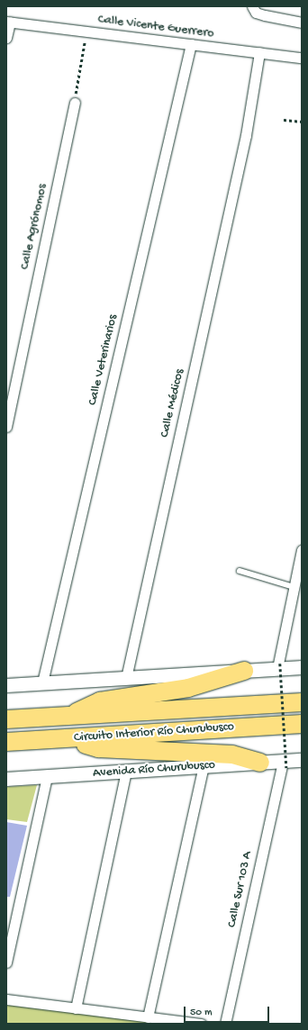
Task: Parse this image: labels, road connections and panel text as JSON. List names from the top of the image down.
{
  "streets": {
    "highway": ["Circuito Interior Río Churubusco"],
    "main road": ["Avenida Río Churubusco"],
    "street": [
      "Calle Vicente Guerrero",
      "Calle Agrónomos",
      "Calle Veterinarios",
      "Calle Médicos",
      "Calle Sur 103 A"
    ]
  },
  "crossings": [
    ["Calle Vicente Guerrero", "Calle Veterinarios"],
    ["Calle Vicente Guerrero", "Calle Médicos"],
    ["Avenida Río Churubusco", "Calle Sur 103 A"]
  ],
  "scale_bar": "50 m"
}
